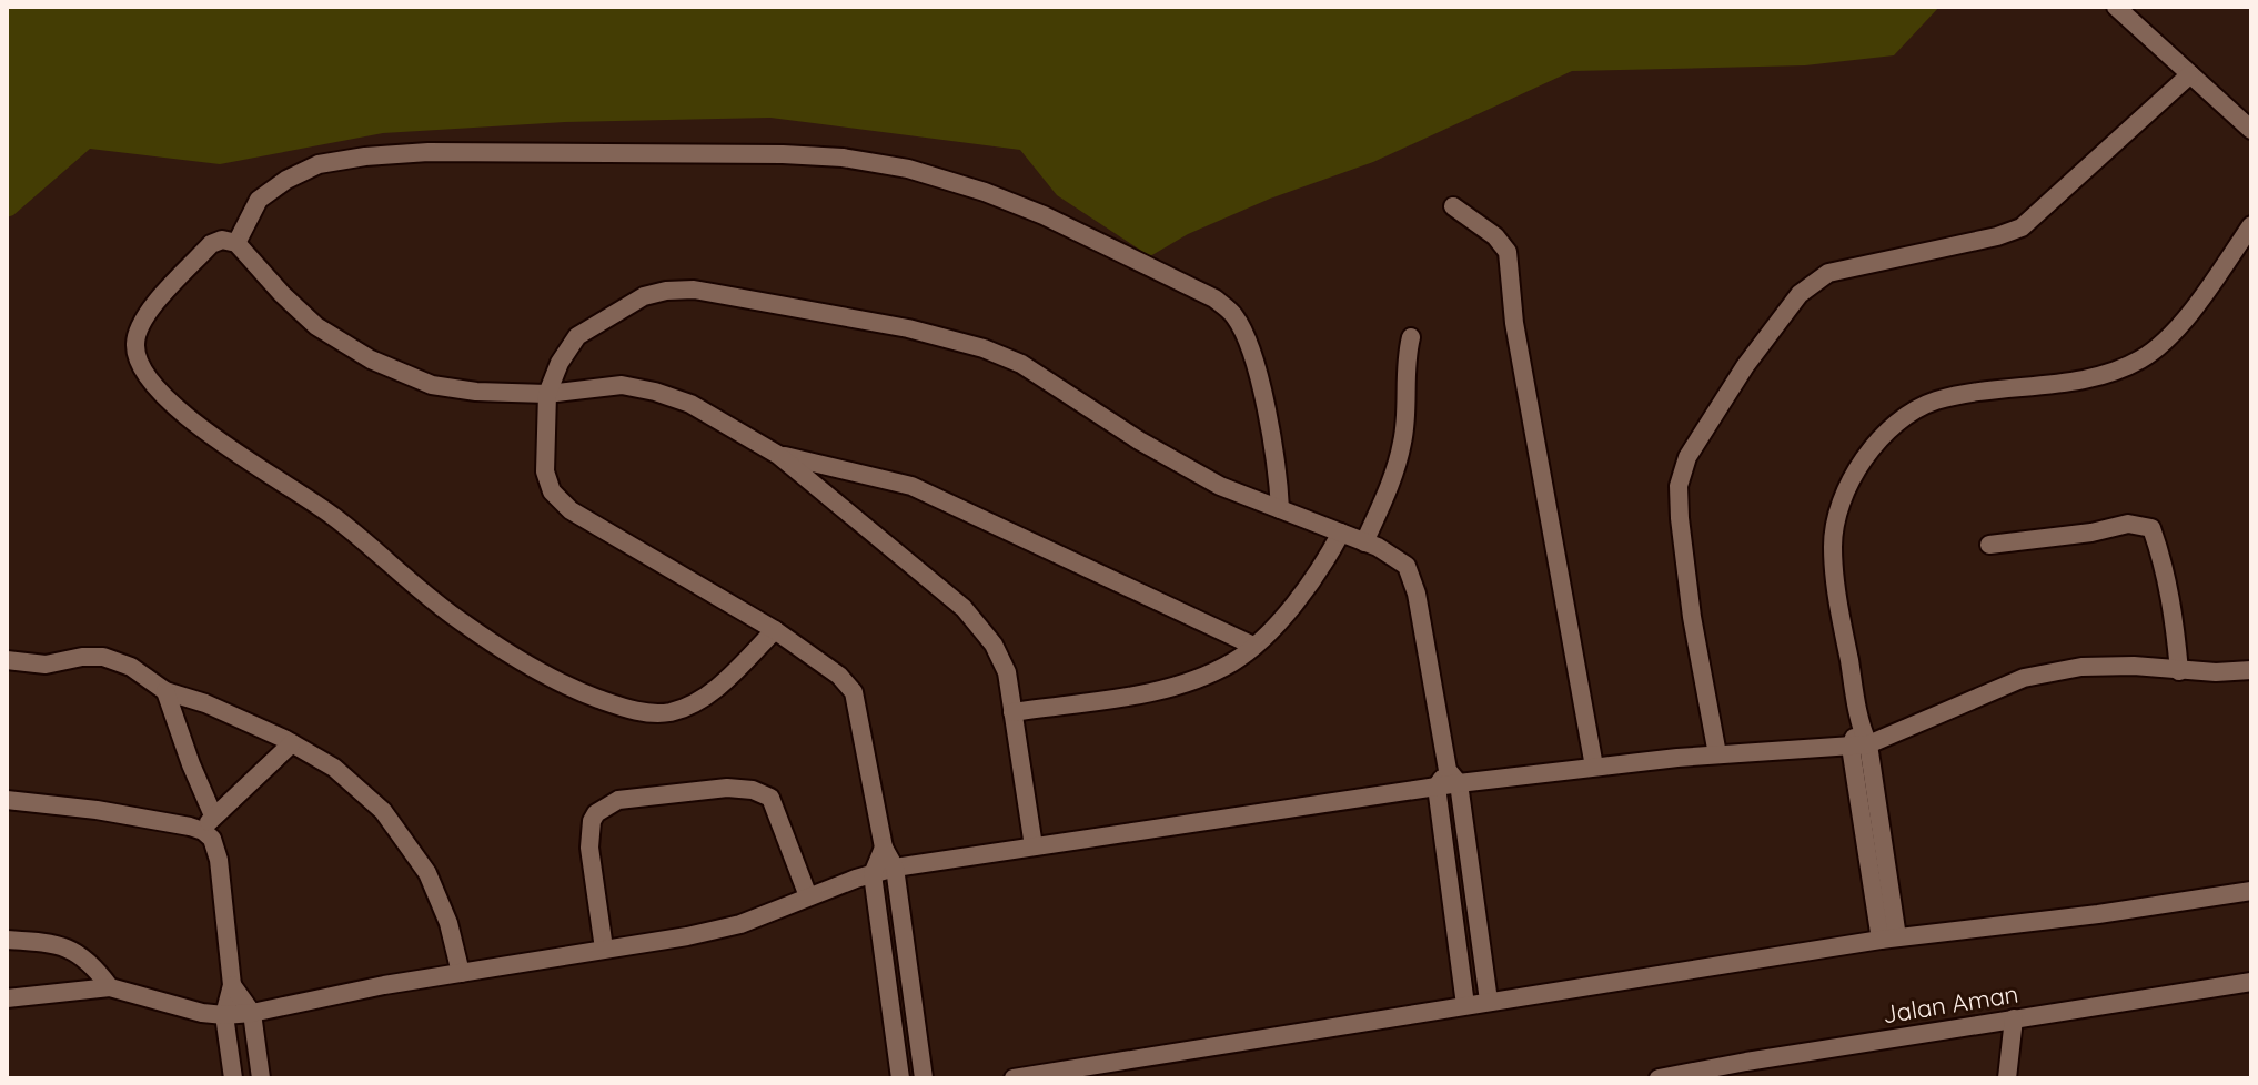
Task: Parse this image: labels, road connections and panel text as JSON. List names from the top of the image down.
{
  "streets": {
    "street": ["Jalan Aman"]
  }
}
